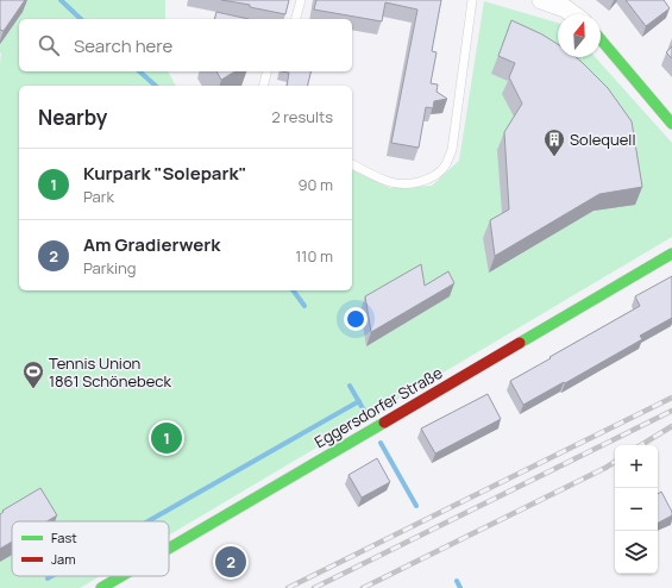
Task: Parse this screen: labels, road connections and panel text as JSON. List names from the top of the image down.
{
  "streets": {
    "street": ["Eggersdorfer Straße"]
  },
  "places": {
    "building": ["Solequell"],
    "sports": ["Tennis Union 1861 Schönebeck"]
  },
  "legend": ["Fast", "Jam"],
  "north": "top",
  "page": {
    "search": "Search here",
    "heading": ["Nearby", "2 results"],
    "list": [
      {
        "mark": "1",
        "name": "Kurpark \"Solepark\"",
        "note": "Park",
        "value": "90 m"
      },
      {
        "mark": "2",
        "name": "Am Gradierwerk",
        "note": "Parking",
        "value": "110 m"
      }
    ],
    "pins": ["1", "2"],
    "map_buttons": ["+", "−"]
  }
}
